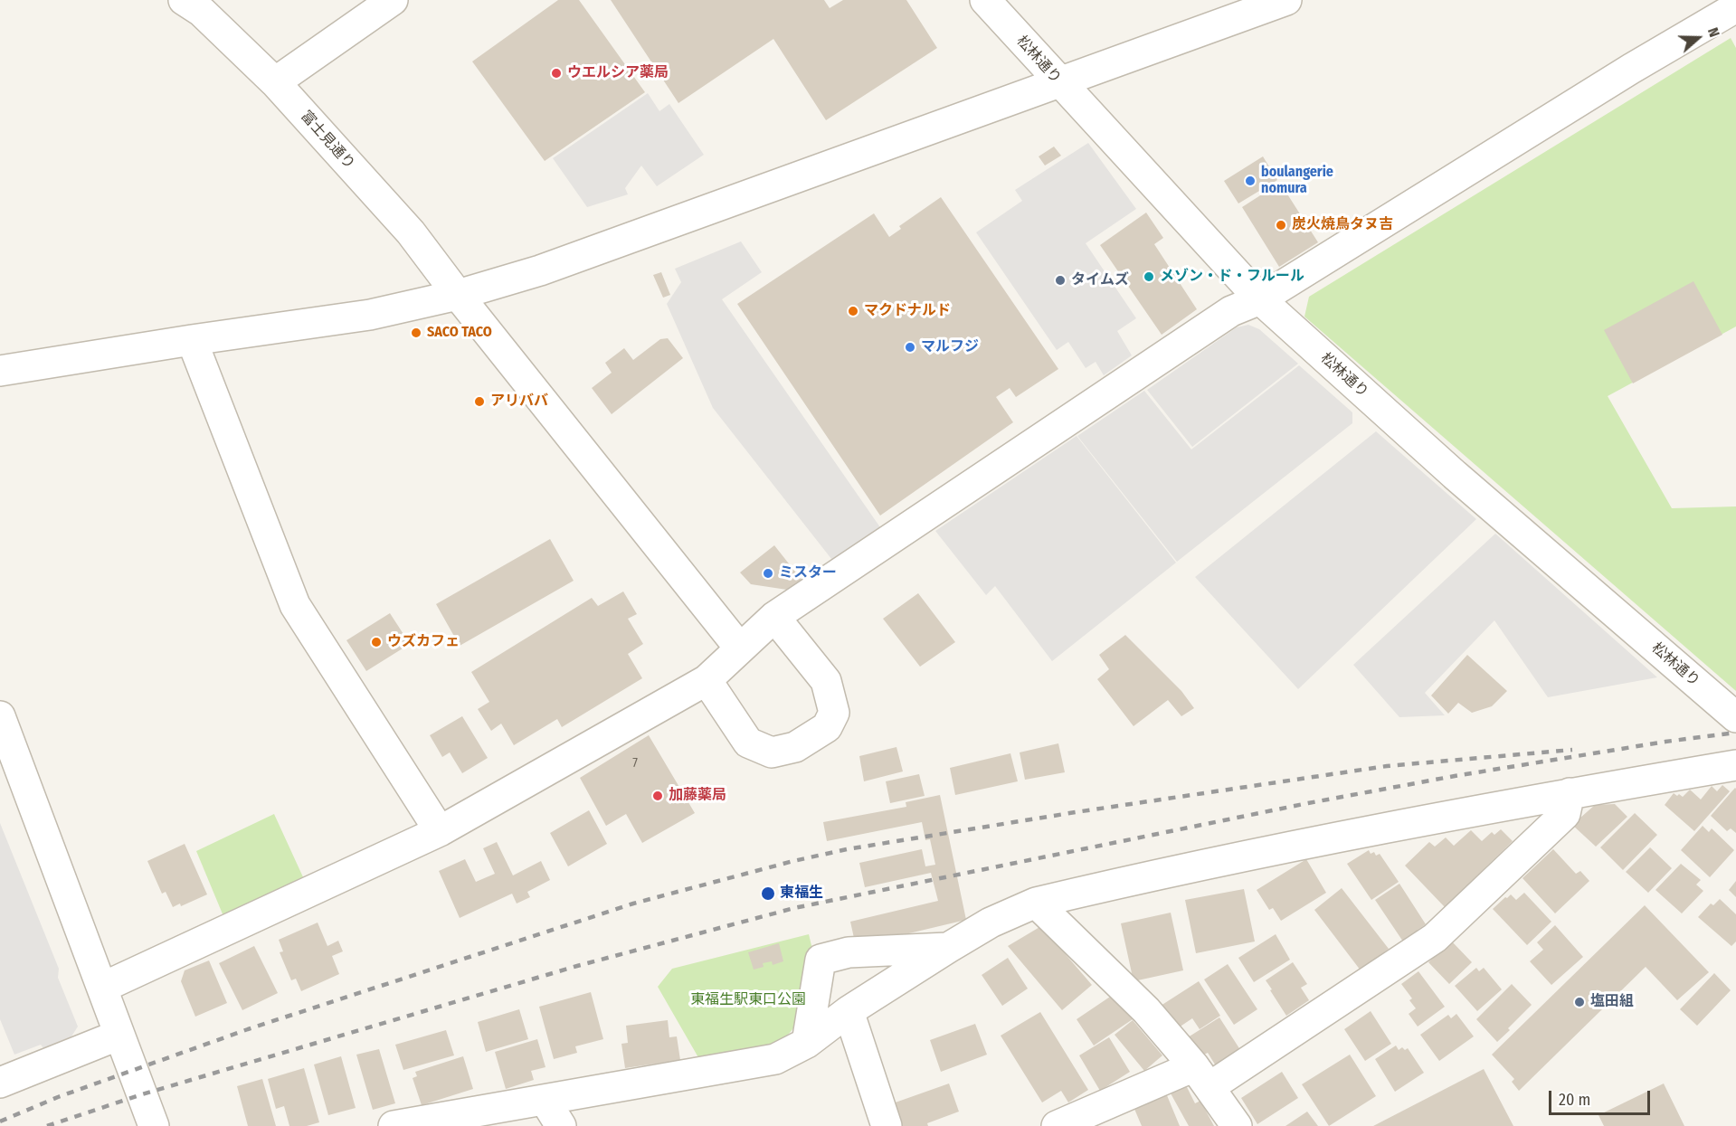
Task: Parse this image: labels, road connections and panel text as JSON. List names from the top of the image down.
{
  "streets": {
    "street": ["松林通り", "富士見通り"]
  },
  "parks": ["東福生駅東口公園"],
  "places": [
    "ウエルシア薬局",
    "boulangerie nomura",
    "炭火焼鳥タヌ吉",
    "メゾン・ド・フルール",
    "タイムズ",
    "マクドナルド",
    "SACO TACO",
    "マルフジ",
    "アリババ",
    "ミスター",
    "ウズカフェ",
    "加藤薬局",
    "東福生",
    "塩田組"
  ],
  "house_numbers": ["7"],
  "scale_bar": "20 m",
  "north": "right"
}
